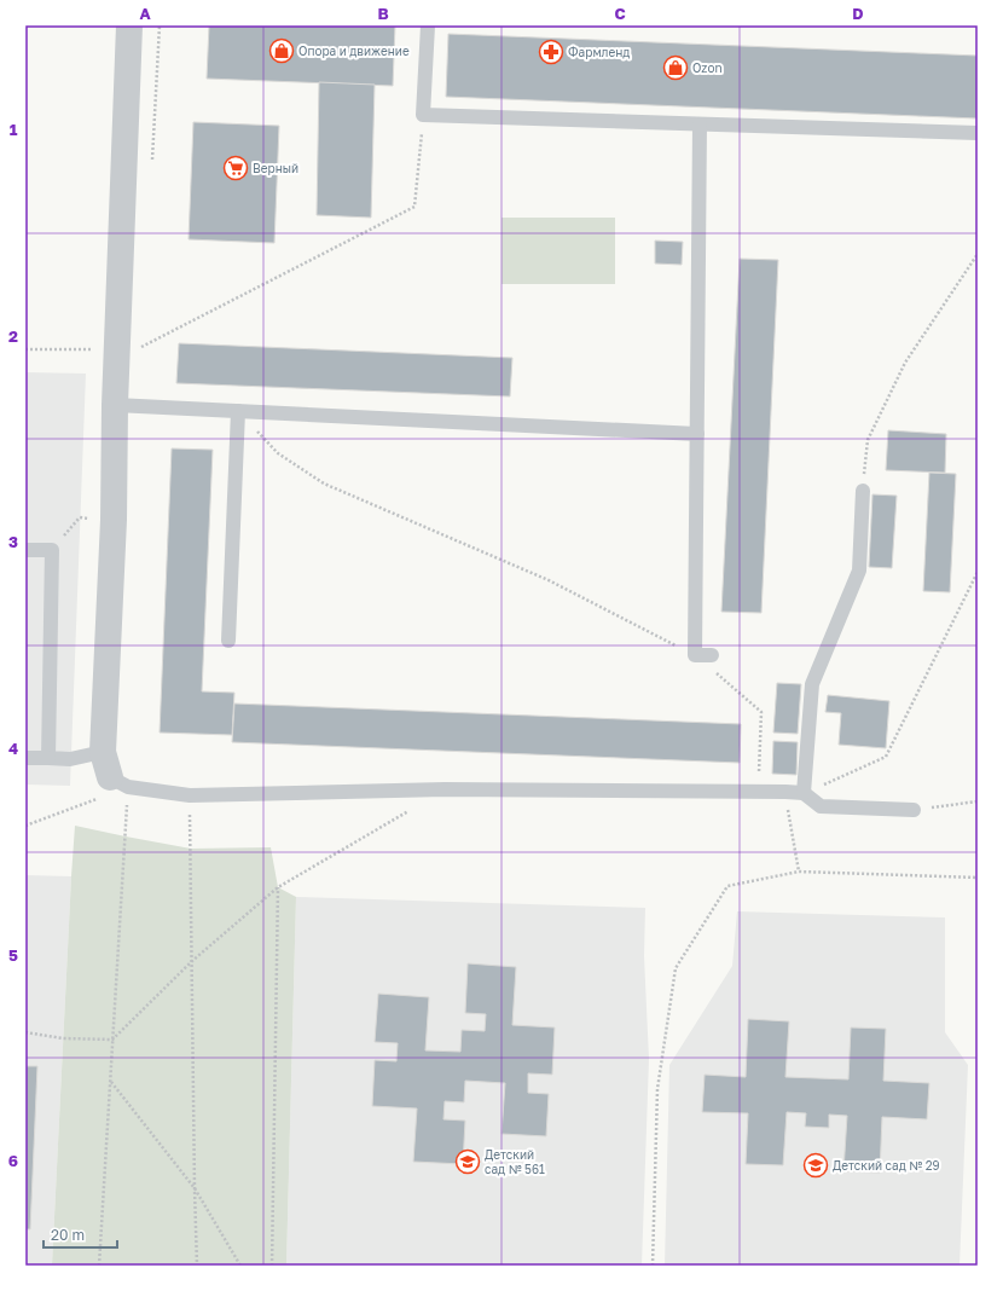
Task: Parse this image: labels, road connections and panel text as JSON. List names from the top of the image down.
{
  "places": {
    "shop": ["Опора и движение", "Ozon"],
    "pharmacy": ["Фармленд"],
    "supermarket": ["Верный"],
    "school or university": ["Детский сад № 561", "Детский сад № 29"]
  },
  "scale_bar": "20 m",
  "grid": {
    "columns": [
      "A",
      "B",
      "C",
      "D"
    ],
    "rows": [
      "1",
      "2",
      "3",
      "4",
      "5",
      "6"
    ]
  }
}
